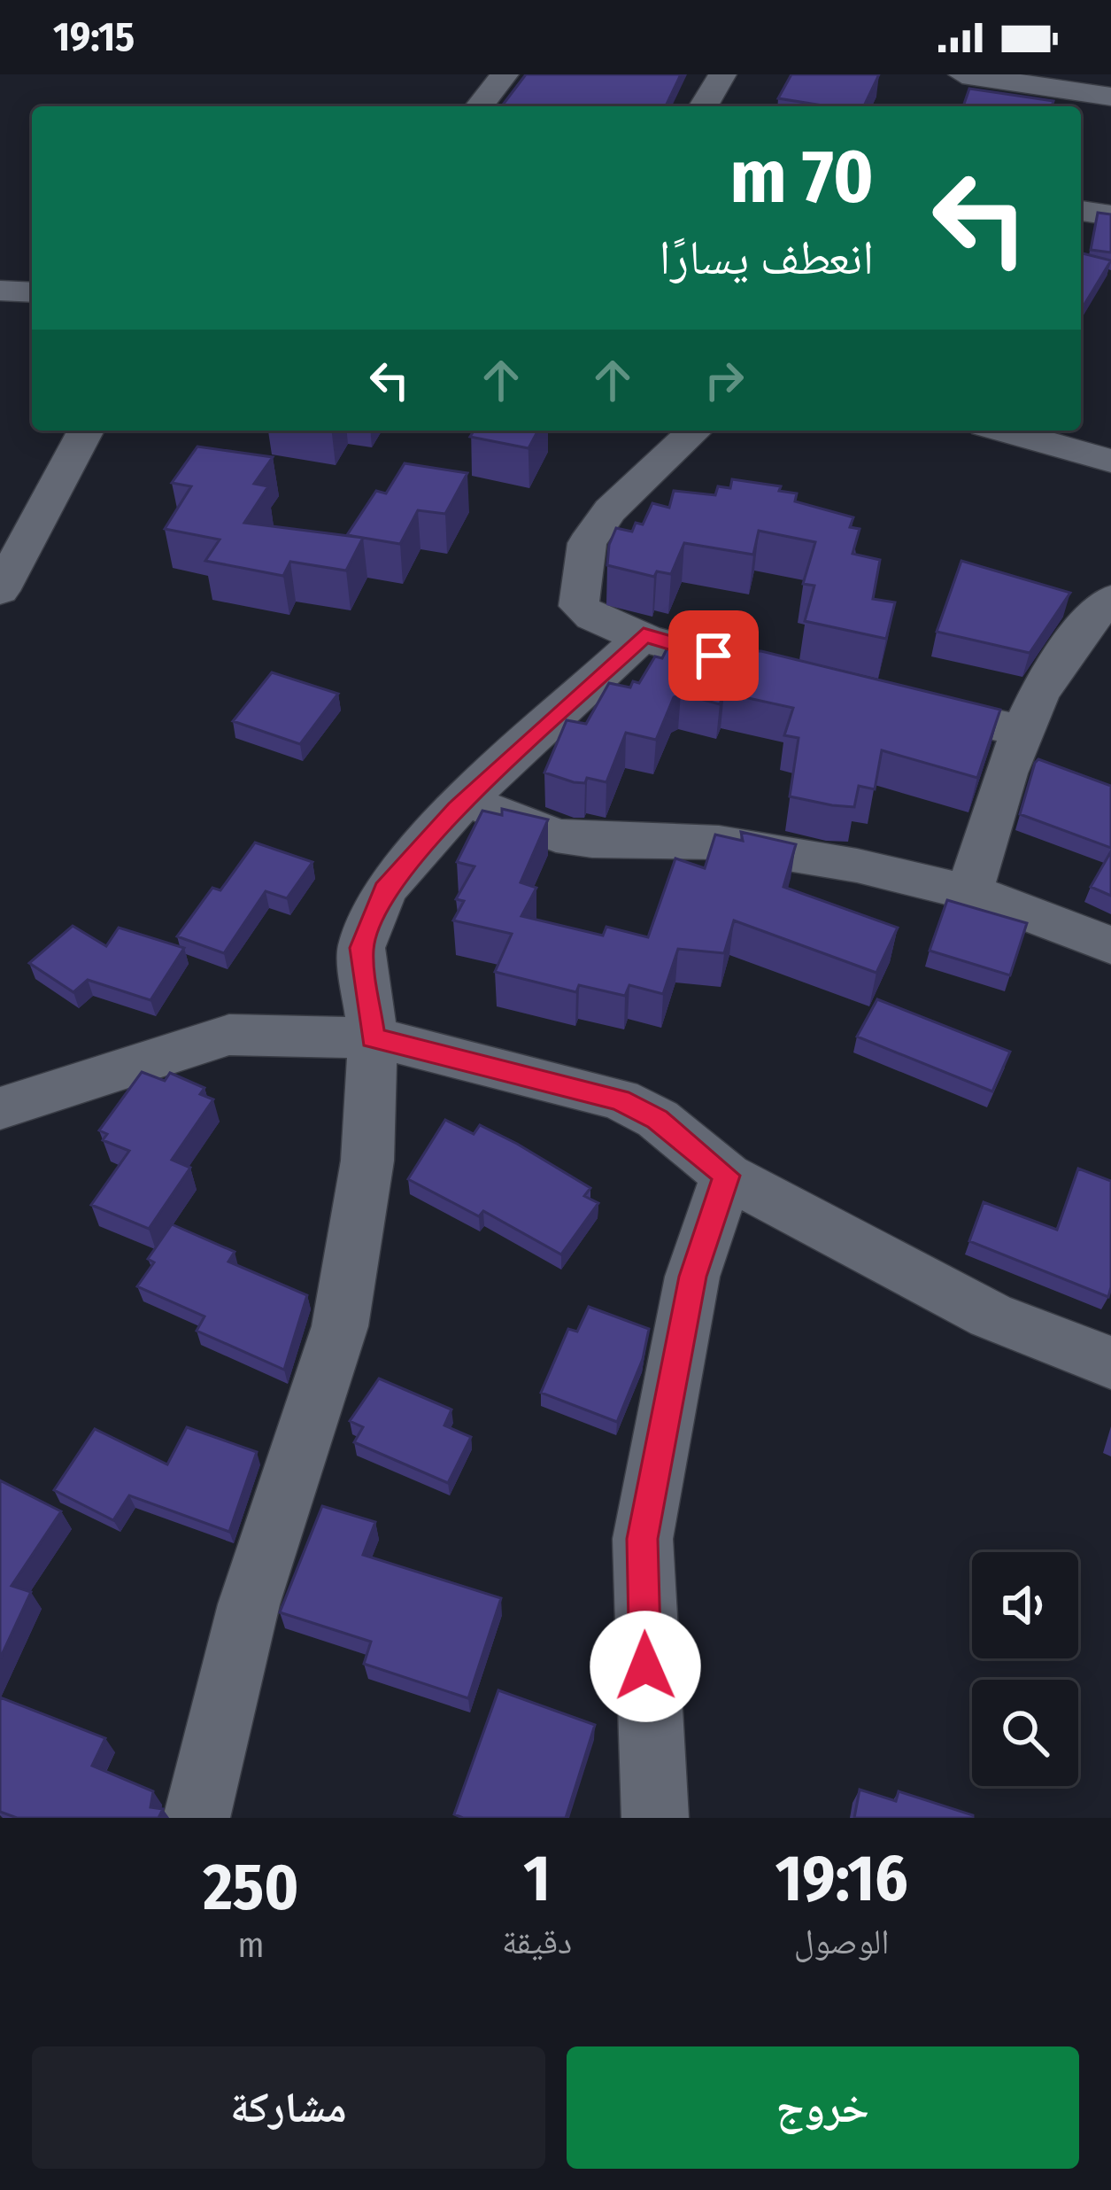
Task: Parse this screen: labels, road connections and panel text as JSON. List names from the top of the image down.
{
  "page": {
    "status": "19:15",
    "turn": ["70 m", "انعطف يسارًا"],
    "eta": [
      "19:16",
      "الوصول",
      "1",
      "دقيقة",
      "250",
      "m"
    ],
    "buttons": ["خروج", "مشاركة"]
  }
}
